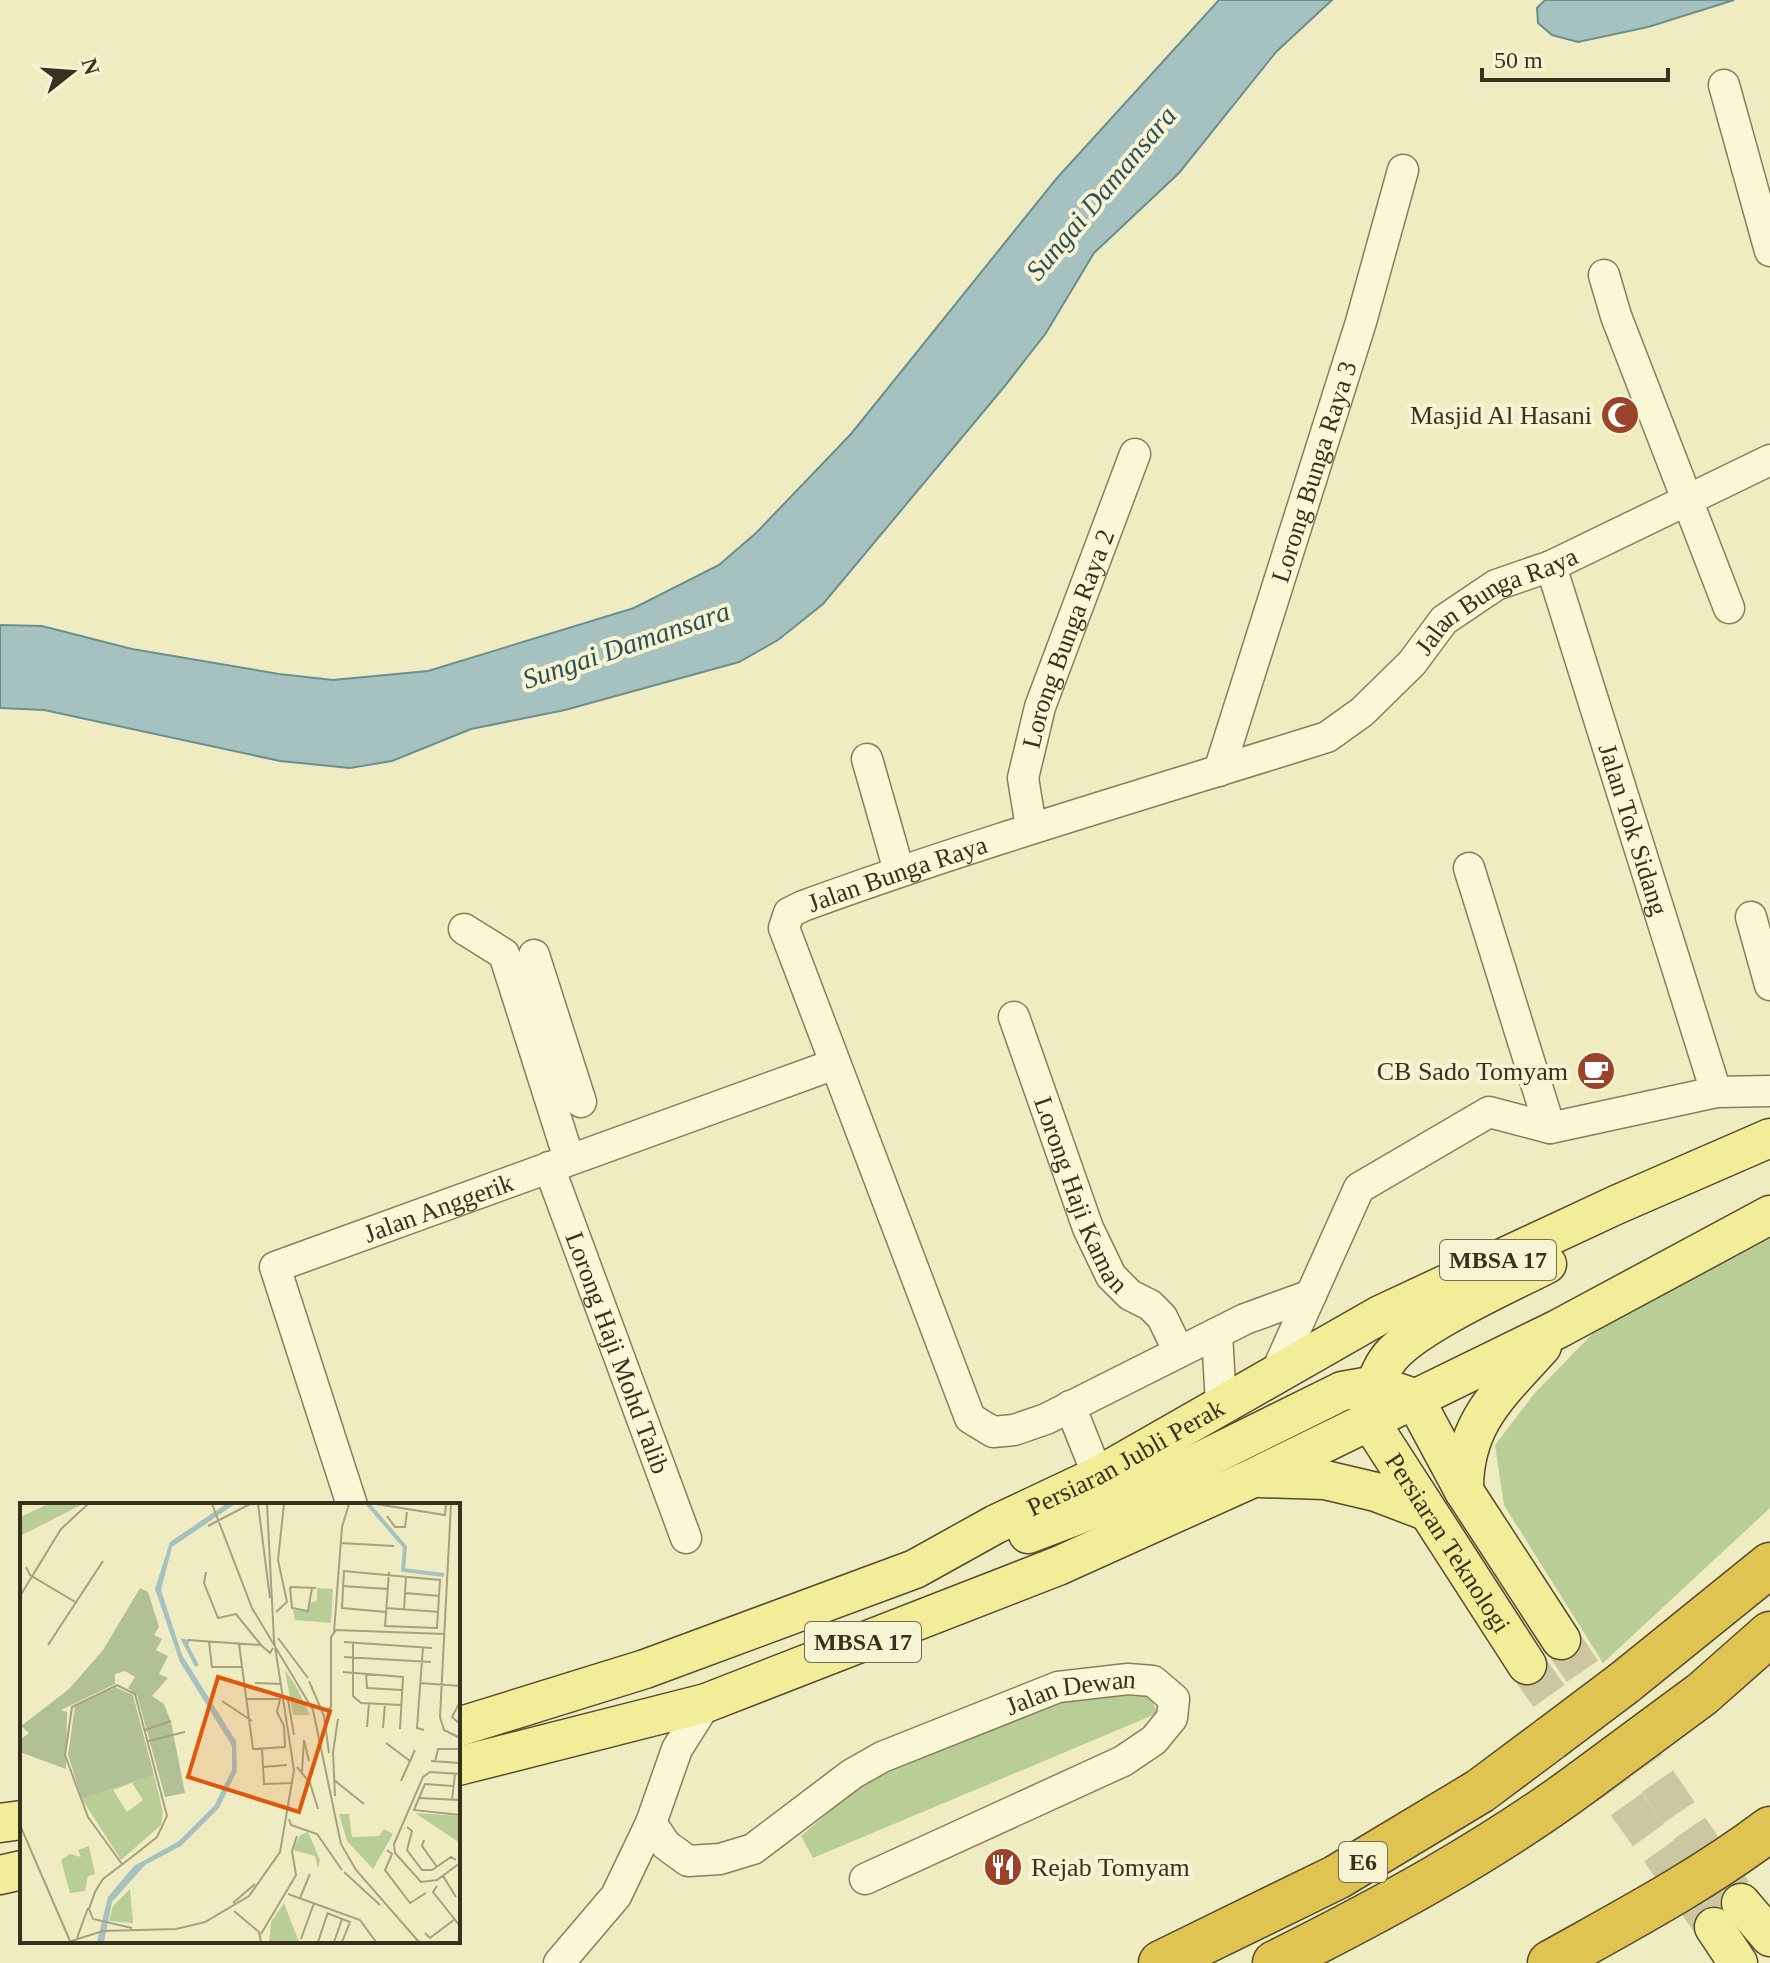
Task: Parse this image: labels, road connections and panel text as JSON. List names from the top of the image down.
{
  "streets": {
    "highway": ["E6"],
    "main road": ["MBSA 17", "Persiaran Jubli Perak", "Persiaran Teknologi"],
    "street": [
      "Lorong Bunga Raya 3",
      "Jalan Bunga Raya",
      "Lorong Bunga Raya 2",
      "Jalan Tok Sidang",
      "Lorong Haji Kaman",
      "Jalan Anggerik",
      "Lorong Haji Mohd Talib",
      "Jalan Dewan"
    ]
  },
  "crossings": [
    ["Lorong Bunga Raya 3", "Jalan Bunga Raya"],
    ["Jalan Bunga Raya", "Lorong Bunga Raya 2"],
    ["Jalan Bunga Raya", "Jalan Tok Sidang"],
    ["Jalan Bunga Raya", "Lorong Haji Kaman"],
    ["Jalan Bunga Raya", "Jalan Anggerik"],
    ["Jalan Anggerik", "Lorong Haji Mohd Talib"],
    ["MBSA 17", "Persiaran Teknologi"]
  ],
  "water": ["Sungai Damansara"],
  "places": {
    "mosque": ["Masjid Al Hasani"],
    "cafe": ["CB Sado Tomyam"],
    "restaurant": ["Rejab Tomyam"]
  },
  "scale_bar": "50 m",
  "north": "right"
}
